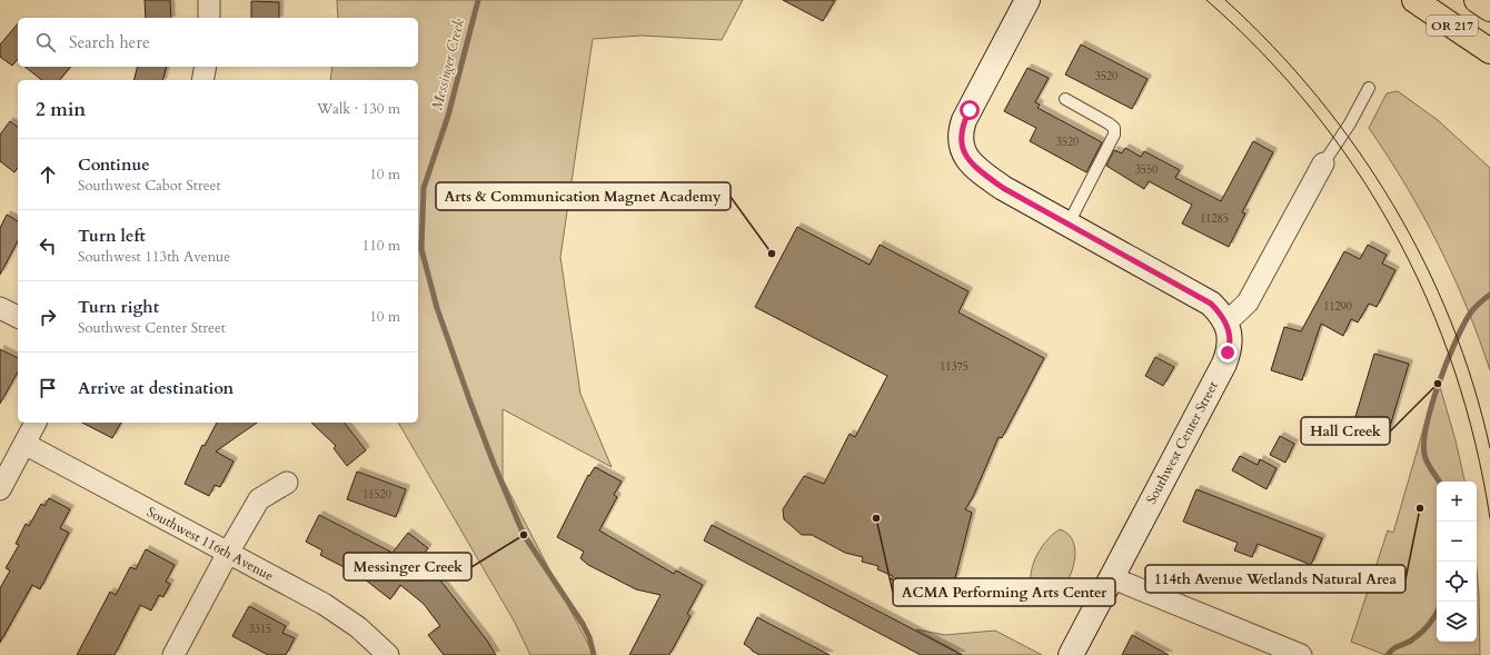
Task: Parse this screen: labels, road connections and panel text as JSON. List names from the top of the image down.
{
  "streets": {
    "highway": ["OR 217"],
    "street": ["Southwest Center Street", "Southwest 116th Avenue"]
  },
  "water": ["Messinger Creek"],
  "places": [
    "Arts & Communication Magnet Academy",
    "Hall Creek",
    "114th Avenue Wetlands Natural Area",
    "ACMA Performing Arts Center",
    "Messinger Creek"
  ],
  "house_numbers": [
    "3520",
    "3520",
    "3550",
    "11285",
    "11290",
    "11375",
    "11520",
    "3315"
  ],
  "page": {
    "search": "Search here",
    "heading": ["2 min", "Walk · 130 m"],
    "list": [
      ["Continue", "Southwest Cabot Street", "10 m"],
      ["Turn left", "Southwest 113th Avenue", "110 m"],
      ["Turn right", "Southwest Center Street", "10 m"],
      "Arrive at destination"
    ],
    "map_buttons": ["+", "−"]
  }
}
